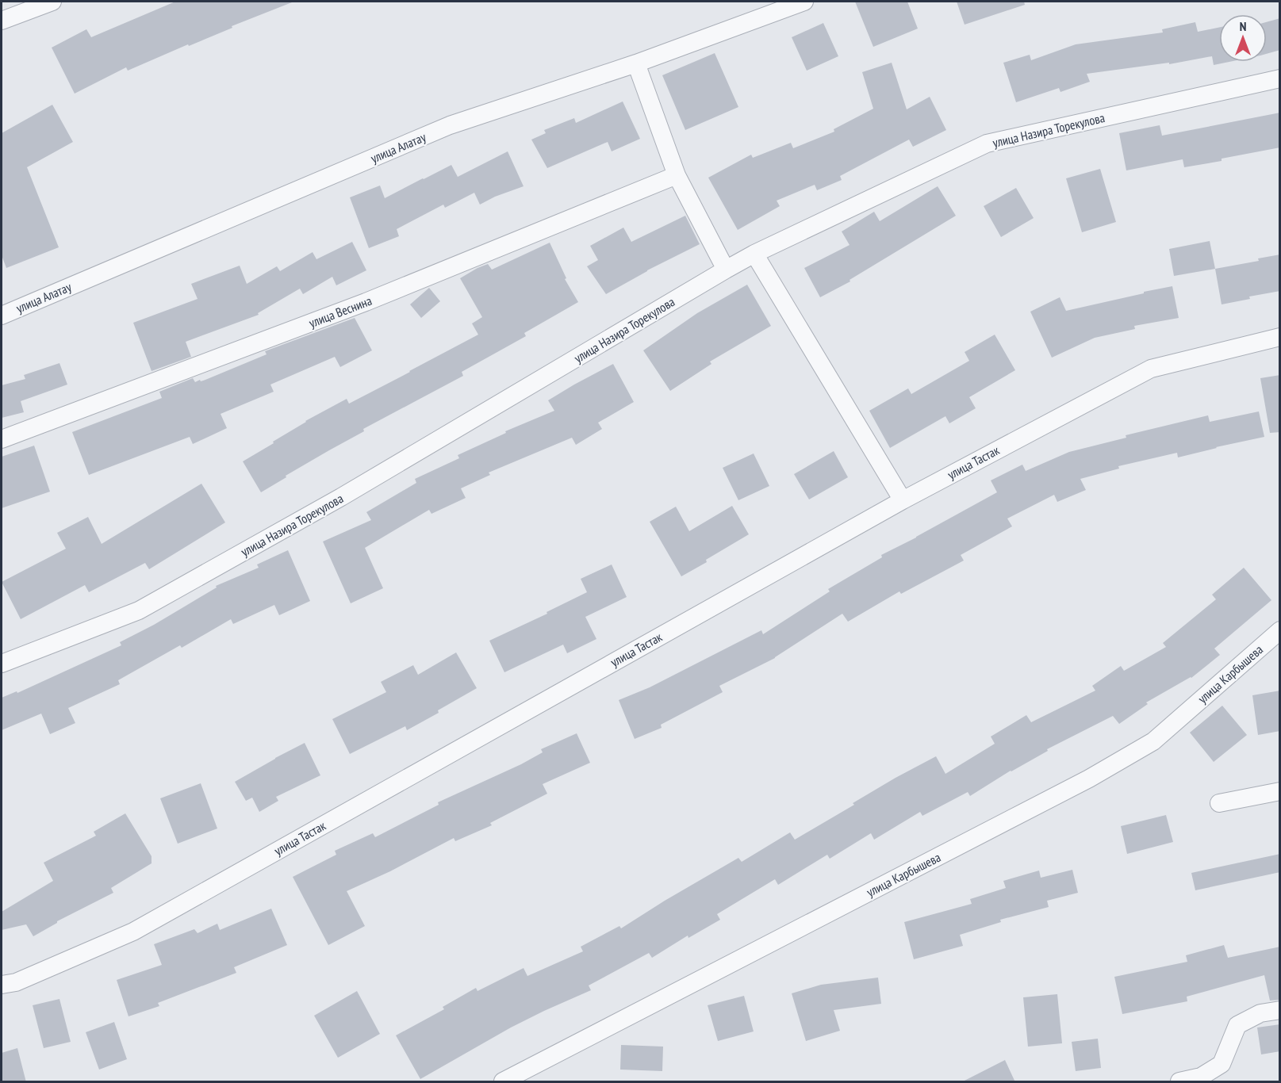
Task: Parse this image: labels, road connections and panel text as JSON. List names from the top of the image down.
{
  "streets": {
    "street": [
      "улица Назира Торекулова",
      "улица Алатау",
      "улица Веснина",
      "улица Тастак",
      "улица Карбышева"
    ]
  },
  "north": "top"
}
